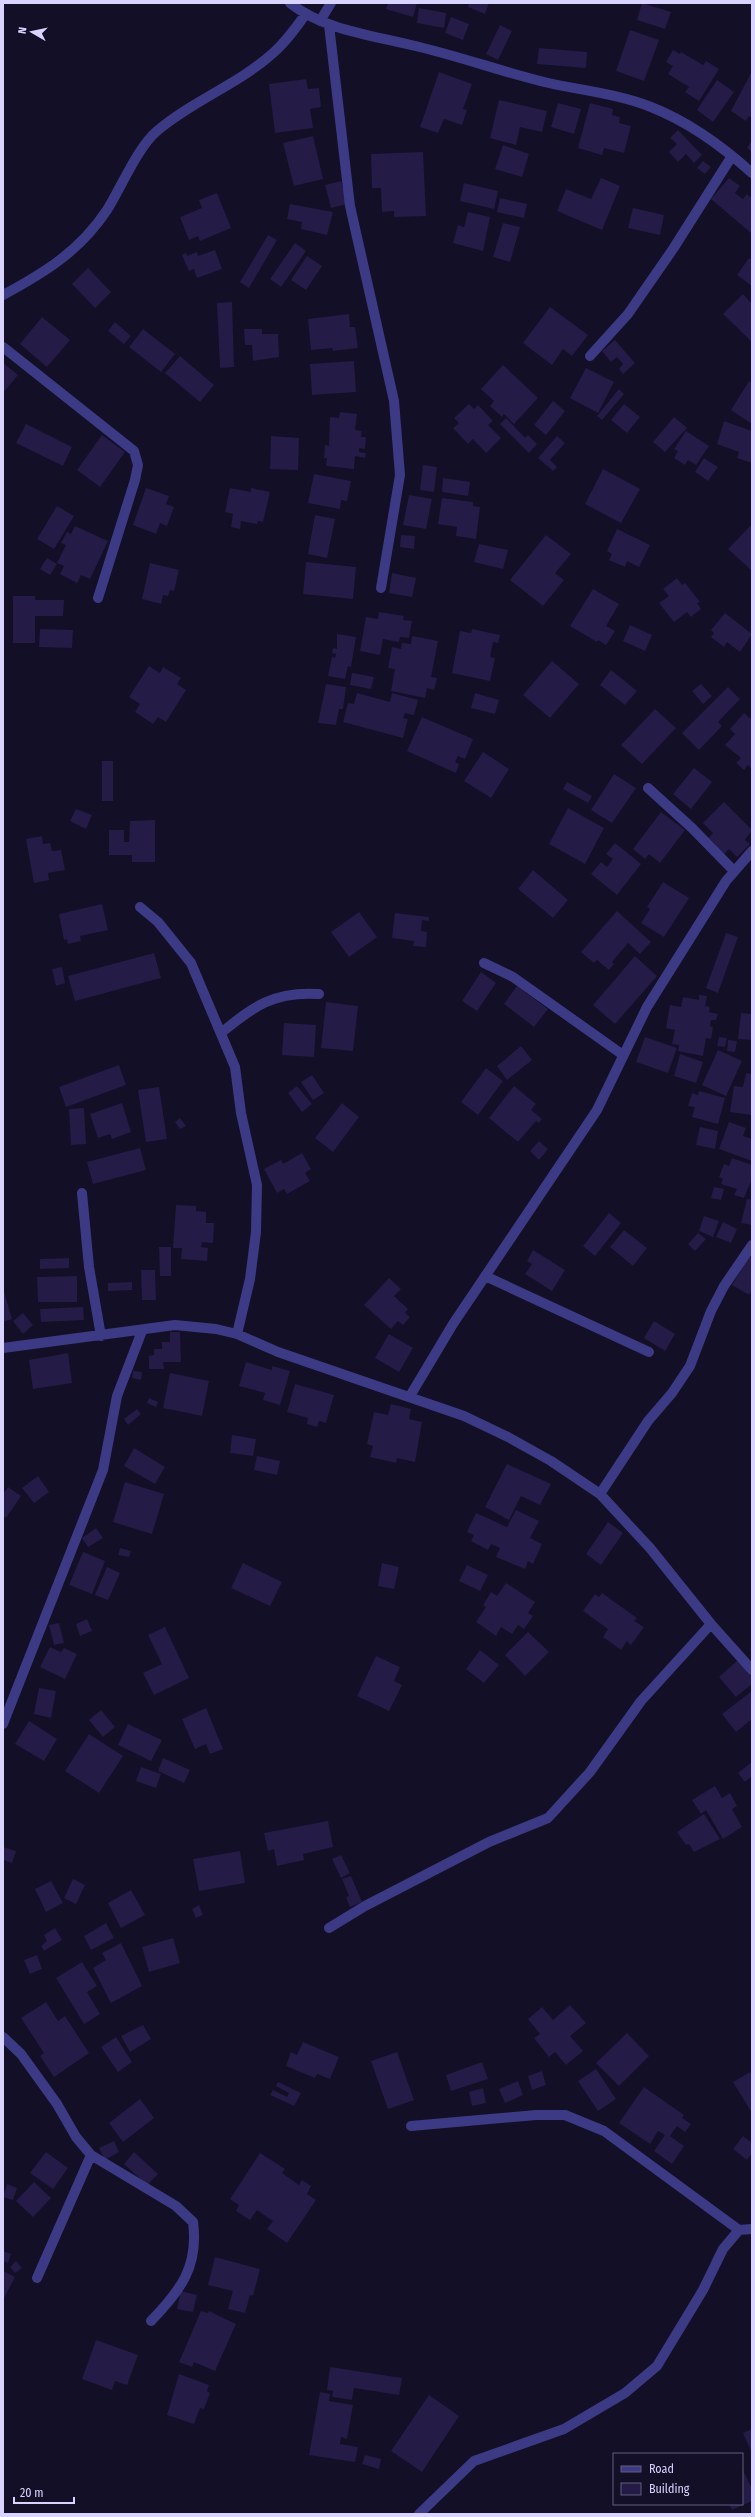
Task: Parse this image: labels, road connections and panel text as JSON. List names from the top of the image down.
{
  "legend": ["Road", "Building"],
  "scale_bar": "20 m",
  "north": "left"
}
